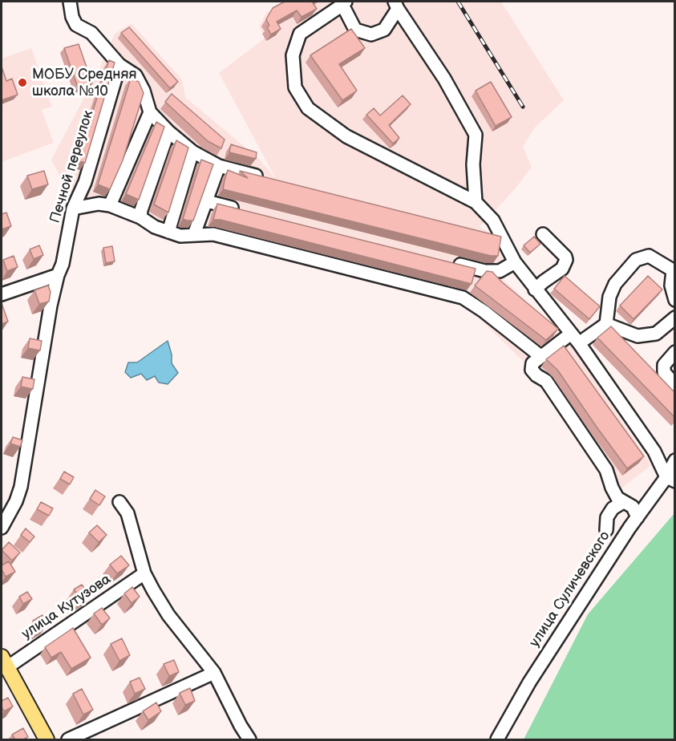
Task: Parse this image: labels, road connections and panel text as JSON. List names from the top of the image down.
{
  "streets": {
    "street": ["Печной переулок", "улица Суличевского", "улица Кутузова"]
  },
  "places": ["МОБУ Средняя школа №10"]
}
